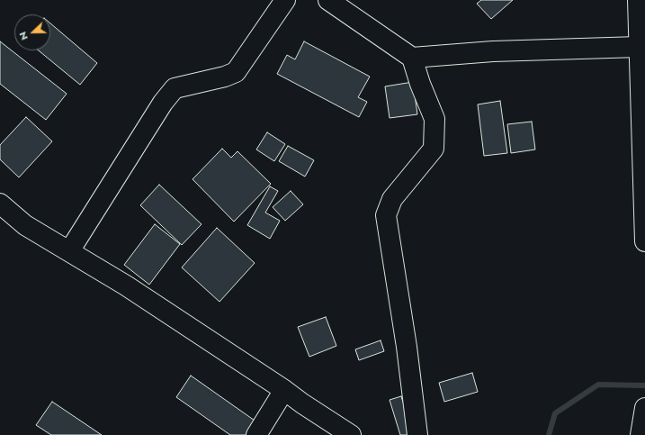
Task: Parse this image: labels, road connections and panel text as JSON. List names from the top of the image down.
{
  "north": "left"
}
